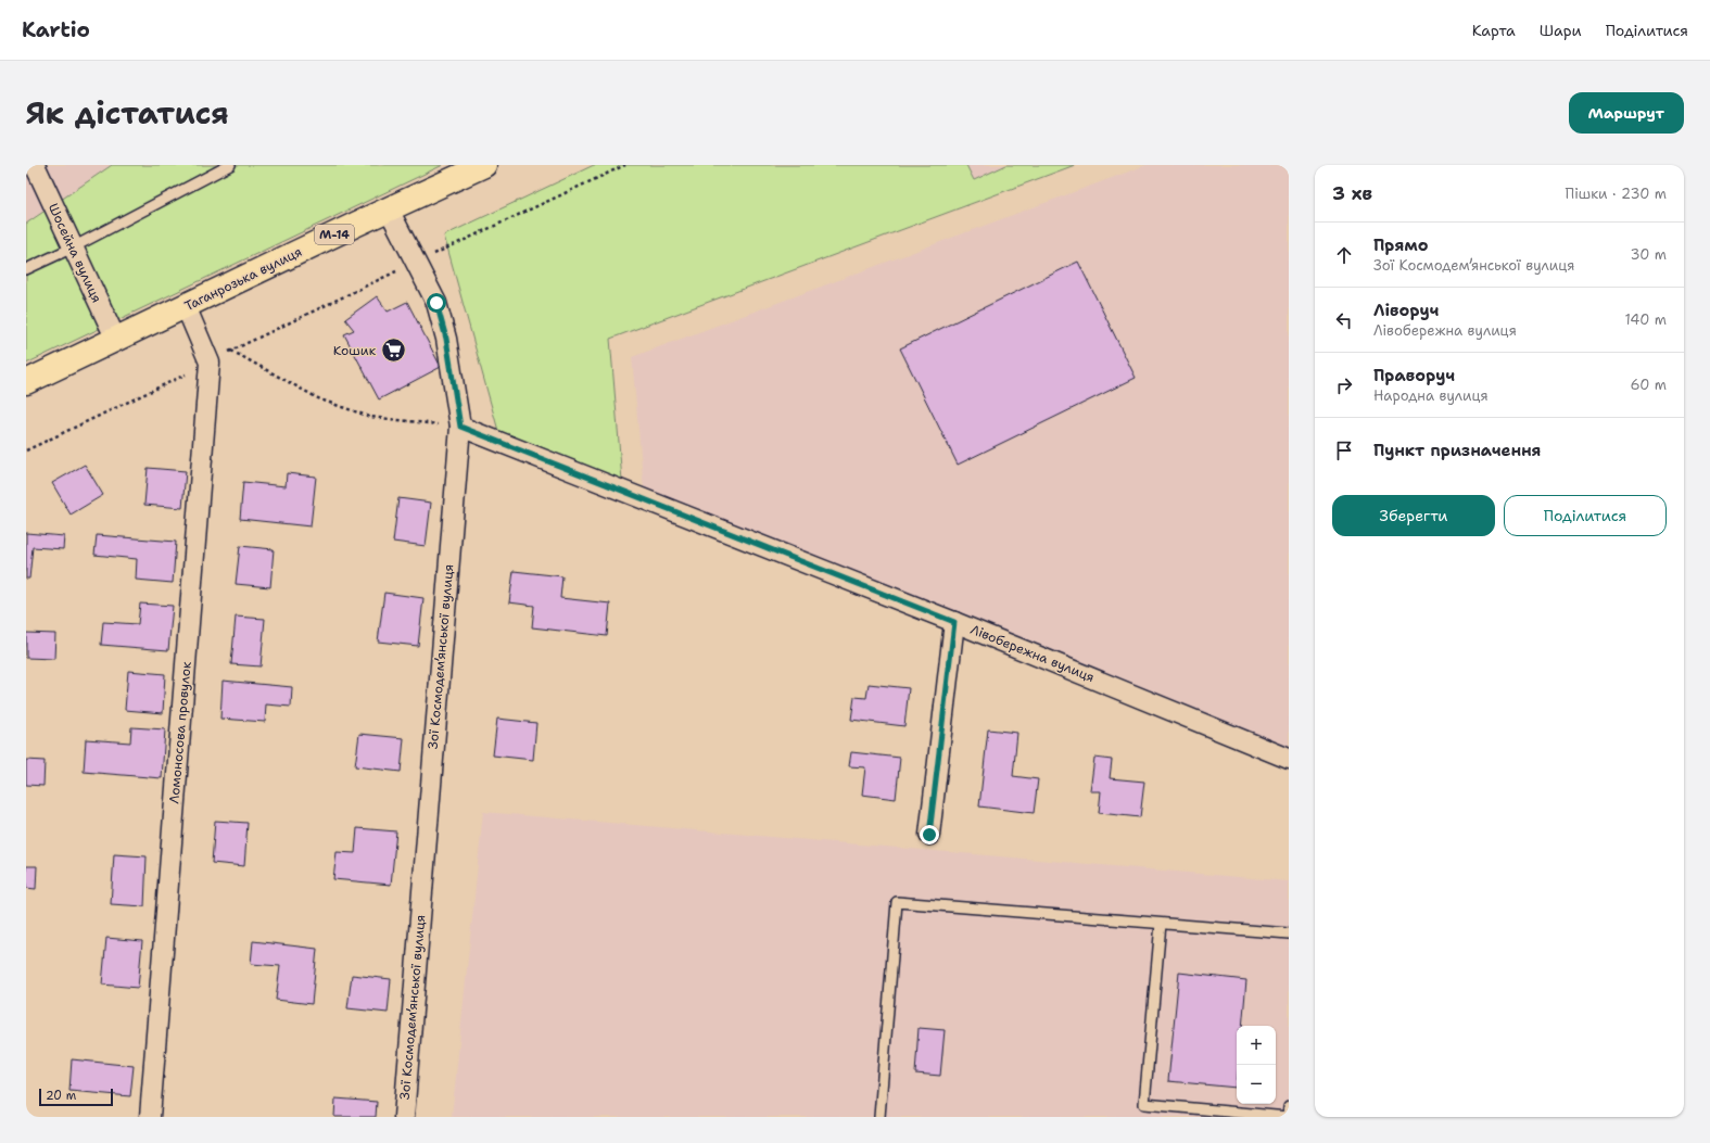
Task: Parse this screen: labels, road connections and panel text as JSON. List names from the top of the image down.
{
  "streets": {
    "highway": ["М-14", "Таганрозька вулиця"],
    "street": [
      "Шосейна вулиця",
      "Лівобережна вулиця",
      "Зої Космодем’янської вулиця",
      "Ломоносова провулок"
    ]
  },
  "crossings": [
    ["Шосейна вулиця", "Таганрозька вулиця"],
    ["Таганрозька вулиця", "Зої Космодем’янської вулиця"],
    ["Таганрозька вулиця", "Ломоносова провулок"],
    ["Лівобережна вулиця", "Зої Космодем’янської вулиця"]
  ],
  "places": {
    "supermarket": ["Кошик"]
  },
  "scale_bar": "20 m",
  "page": {
    "header": "Kartio",
    "nav": ["Карта", "Шари", "Поділитися"],
    "title": "Як дістатися",
    "buttons": [
      "Маршрут",
      ["Зберегти", "Поділитися"]
    ],
    "heading": ["3 хв", "Пішки · 230 m"],
    "list": [
      ["Прямо", "Зої Космодем’янської вулиця", "30 m"],
      ["Ліворуч", "Лівобережна вулиця", "140 m"],
      ["Праворуч", "Народна вулиця", "60 m"],
      "Пункт призначення"
    ],
    "map_buttons": ["+", "−"],
    "scale": "20 m"
  }
}
